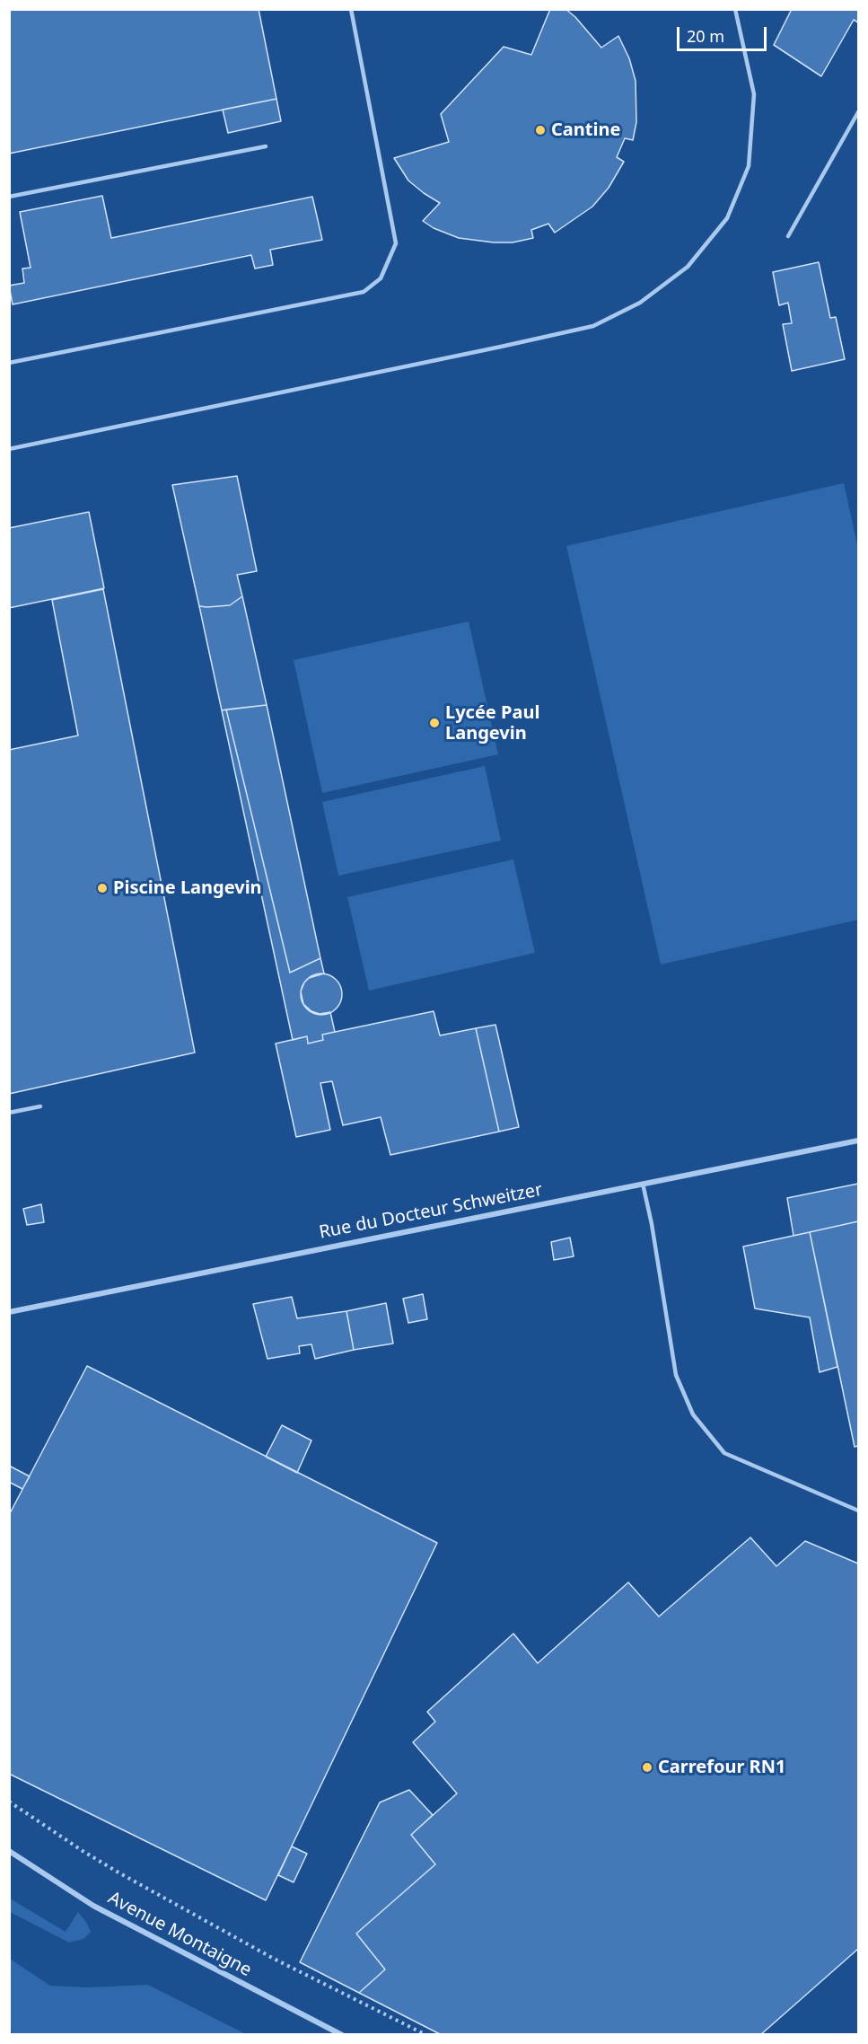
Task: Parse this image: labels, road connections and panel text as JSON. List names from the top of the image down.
{
  "streets": {
    "street": ["Rue du Docteur Schweitzer", "Avenue Montaigne"]
  },
  "places": [
    "Cantine",
    "Lycée Paul Langevin",
    "Piscine Langevin",
    "Carrefour RN1"
  ],
  "scale_bar": "20 m"
}
